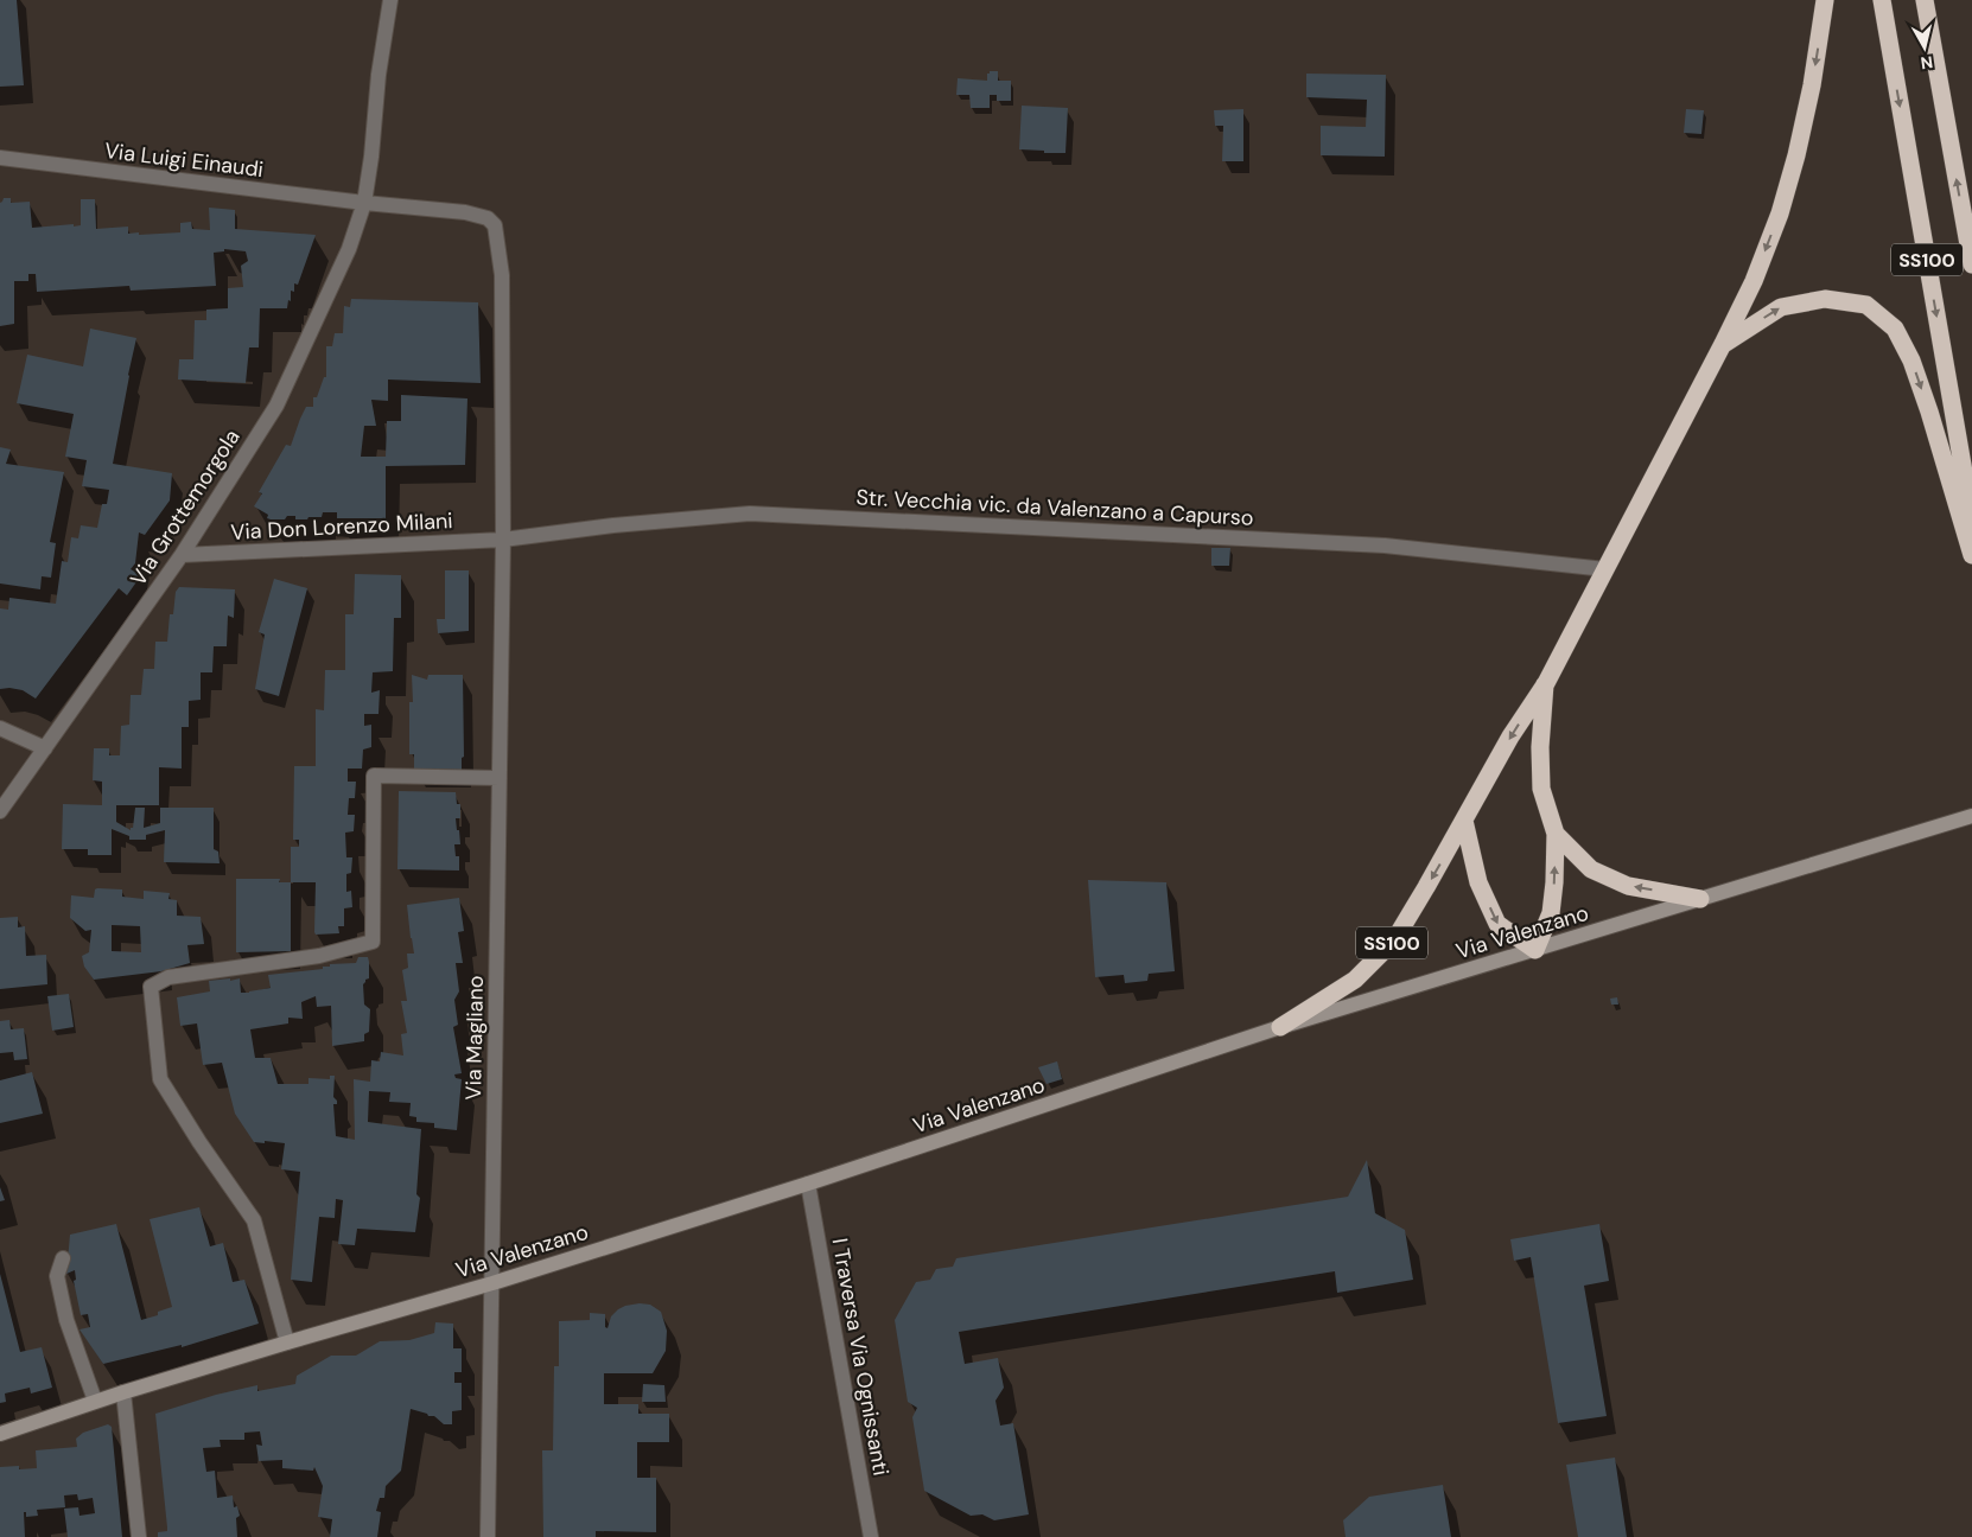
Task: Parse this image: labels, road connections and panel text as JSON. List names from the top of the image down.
{
  "streets": {
    "highway": ["SS100"],
    "street": [
      "Via Luigi Einaudi",
      "Via Grottemorgola",
      "Str. Vecchia vic. da Valenzano a Capurso",
      "Via Don Lorenzo Milani",
      "Via Valenzano",
      "Via Magliano",
      "I Traversa Via Ognissanti"
    ]
  },
  "crossings": [
    ["Via Luigi Einaudi", "Via Grottemorgola"],
    ["Via Luigi Einaudi", "Str. Vecchia vic. da Valenzano a Capurso"],
    ["Via Luigi Einaudi", "Via Don Lorenzo Milani"],
    ["Via Luigi Einaudi", "Via Magliano"],
    ["SS100", "Str. Vecchia vic. da Valenzano a Capurso"],
    ["SS100", "Via Valenzano"],
    ["Via Grottemorgola", "Via Don Lorenzo Milani"],
    ["Str. Vecchia vic. da Valenzano a Capurso", "Via Don Lorenzo Milani"],
    ["Str. Vecchia vic. da Valenzano a Capurso", "Via Magliano"],
    ["Via Don Lorenzo Milani", "Via Magliano"],
    ["Via Valenzano", "Via Magliano"],
    ["Via Valenzano", "I Traversa Via Ognissanti"]
  ],
  "north": "bottom"
}
